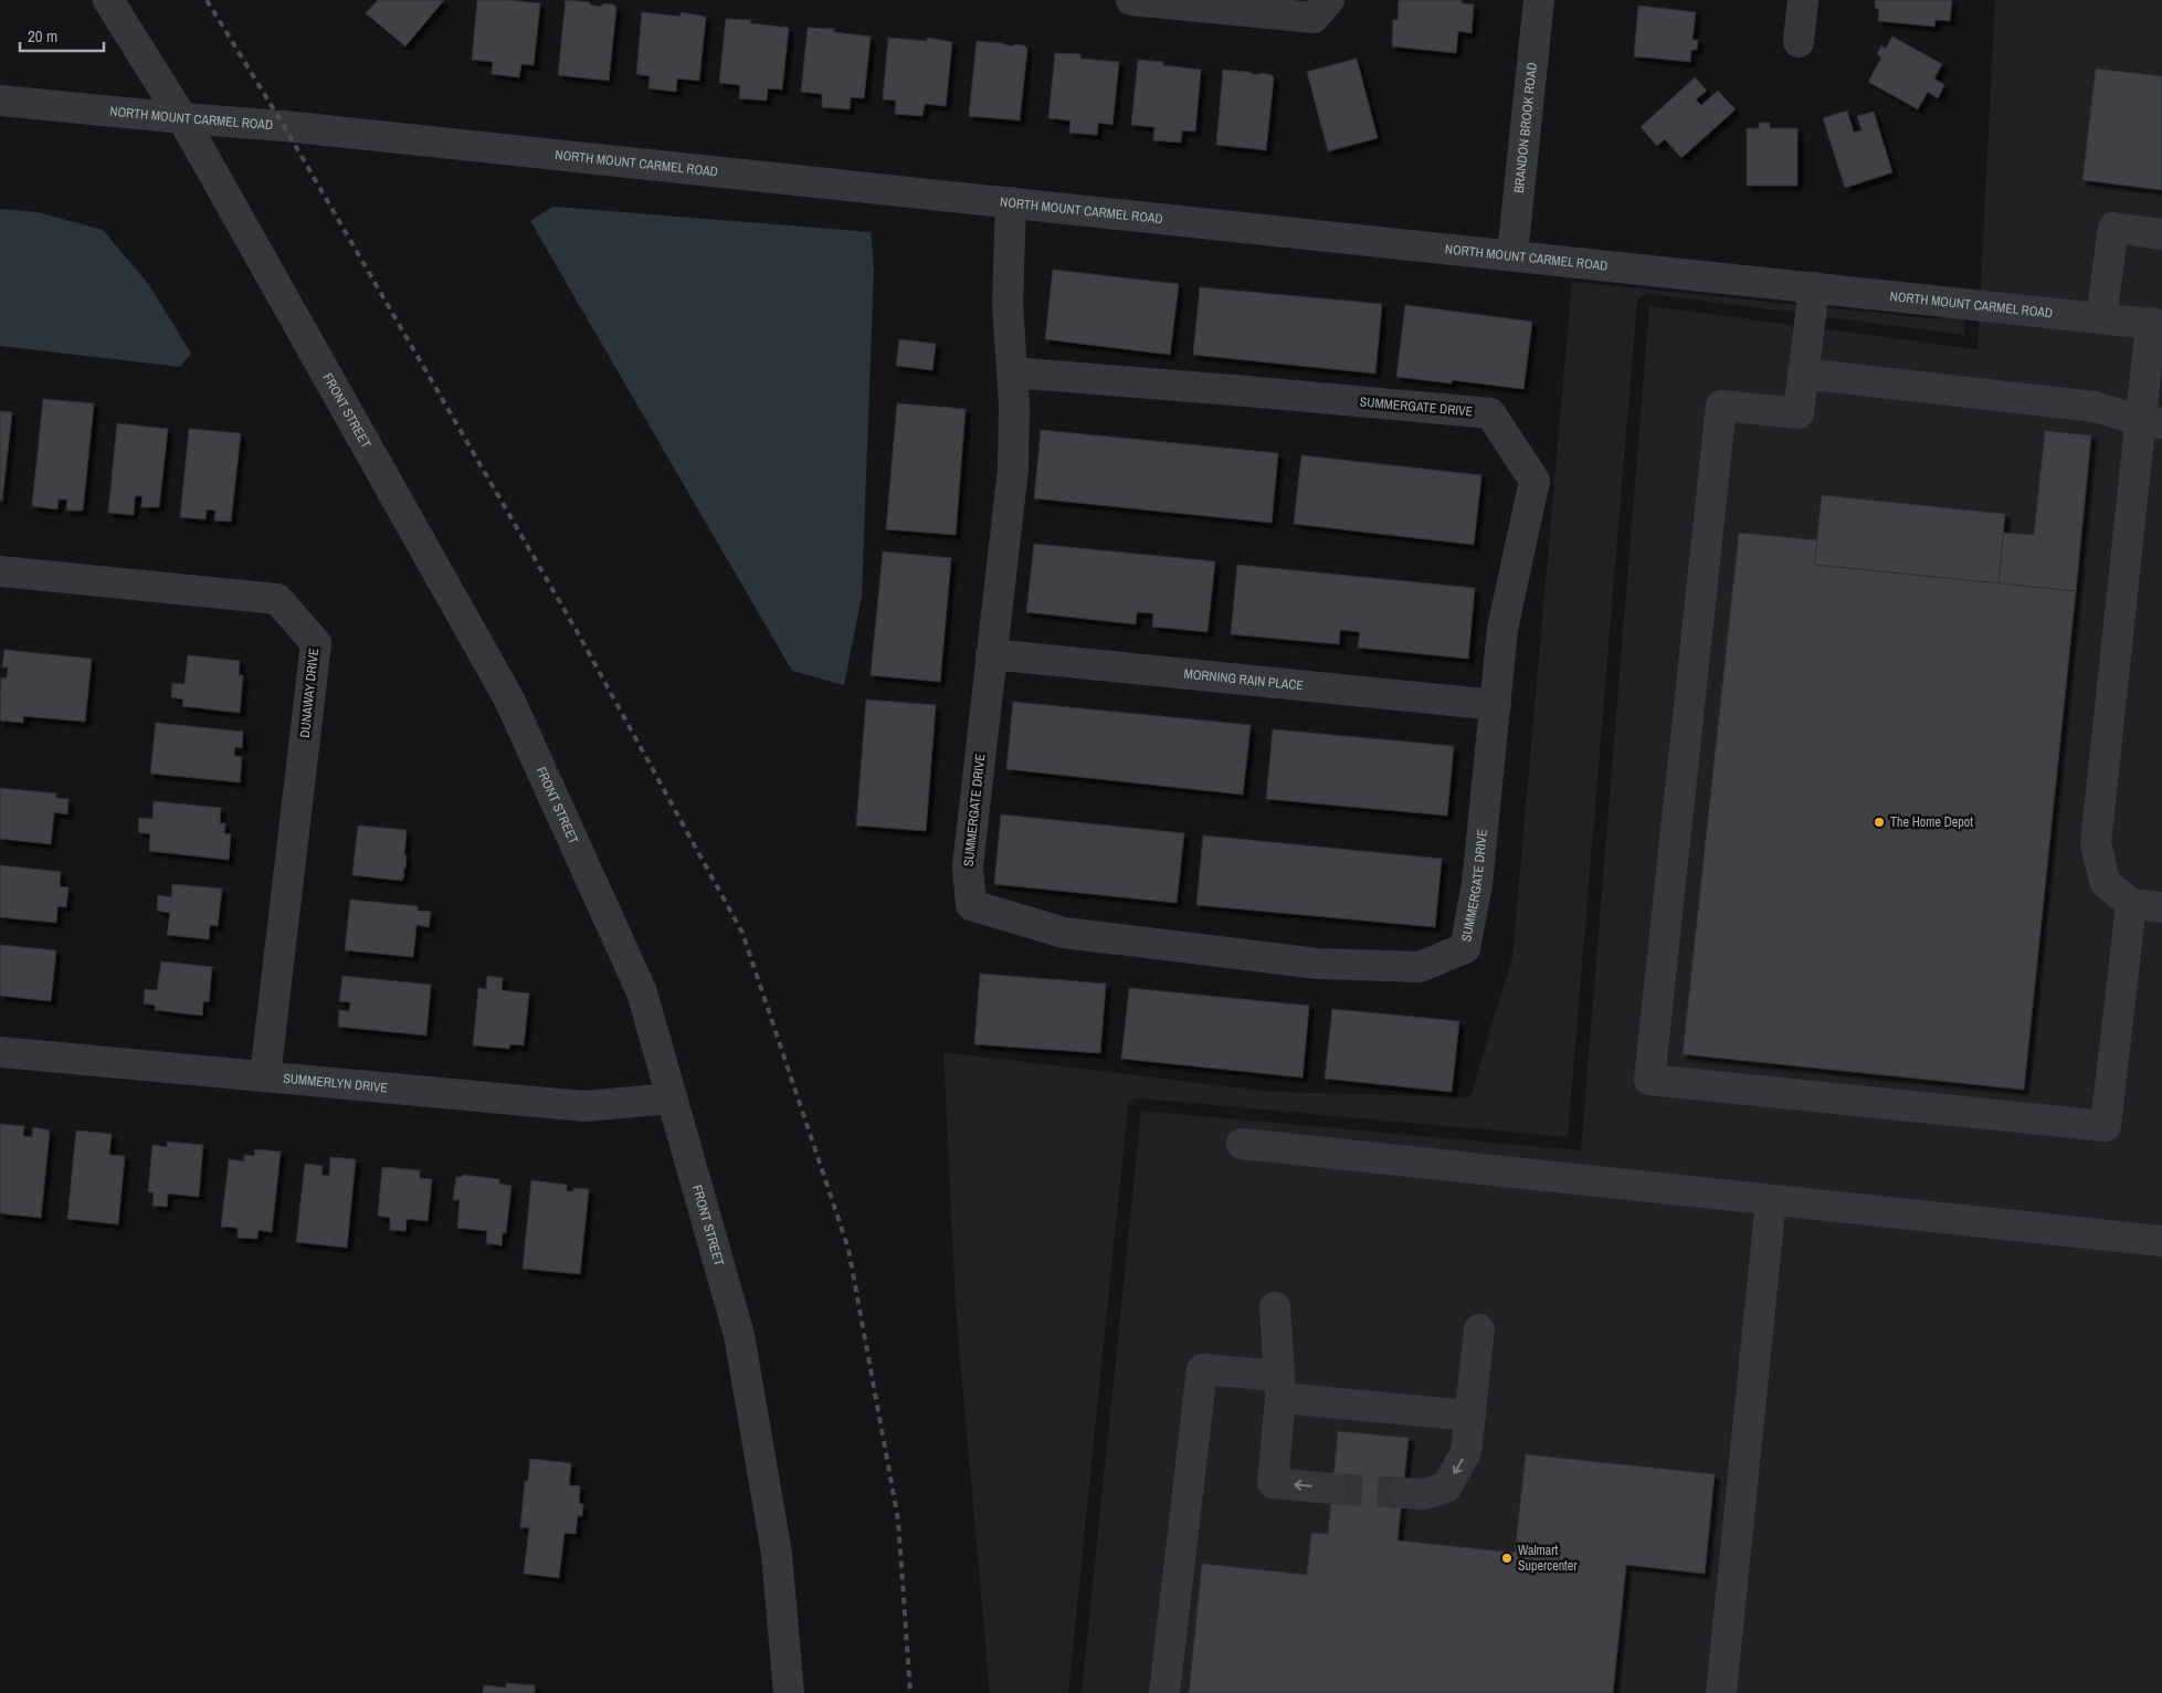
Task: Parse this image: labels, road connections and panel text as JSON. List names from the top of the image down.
{
  "streets": {
    "street": [
      "NORTH MOUNT CARMEL ROAD",
      "BRANDON BROOK ROAD",
      "SUMMERGATE DRIVE",
      "FRONT STREET",
      "MORNING RAIN PLACE",
      "DUNAWAY DRIVE",
      "SUMMERLYN DRIVE"
    ]
  },
  "crossings": [
    ["NORTH MOUNT CARMEL ROAD", "BRANDON BROOK ROAD"],
    ["NORTH MOUNT CARMEL ROAD", "SUMMERGATE DRIVE"],
    ["NORTH MOUNT CARMEL ROAD", "FRONT STREET"],
    ["SUMMERGATE DRIVE", "MORNING RAIN PLACE"],
    ["FRONT STREET", "SUMMERLYN DRIVE"],
    ["DUNAWAY DRIVE", "SUMMERLYN DRIVE"]
  ],
  "places": ["The Home Depot", "Walmart Supercenter"],
  "scale_bar": "20 m"
}
